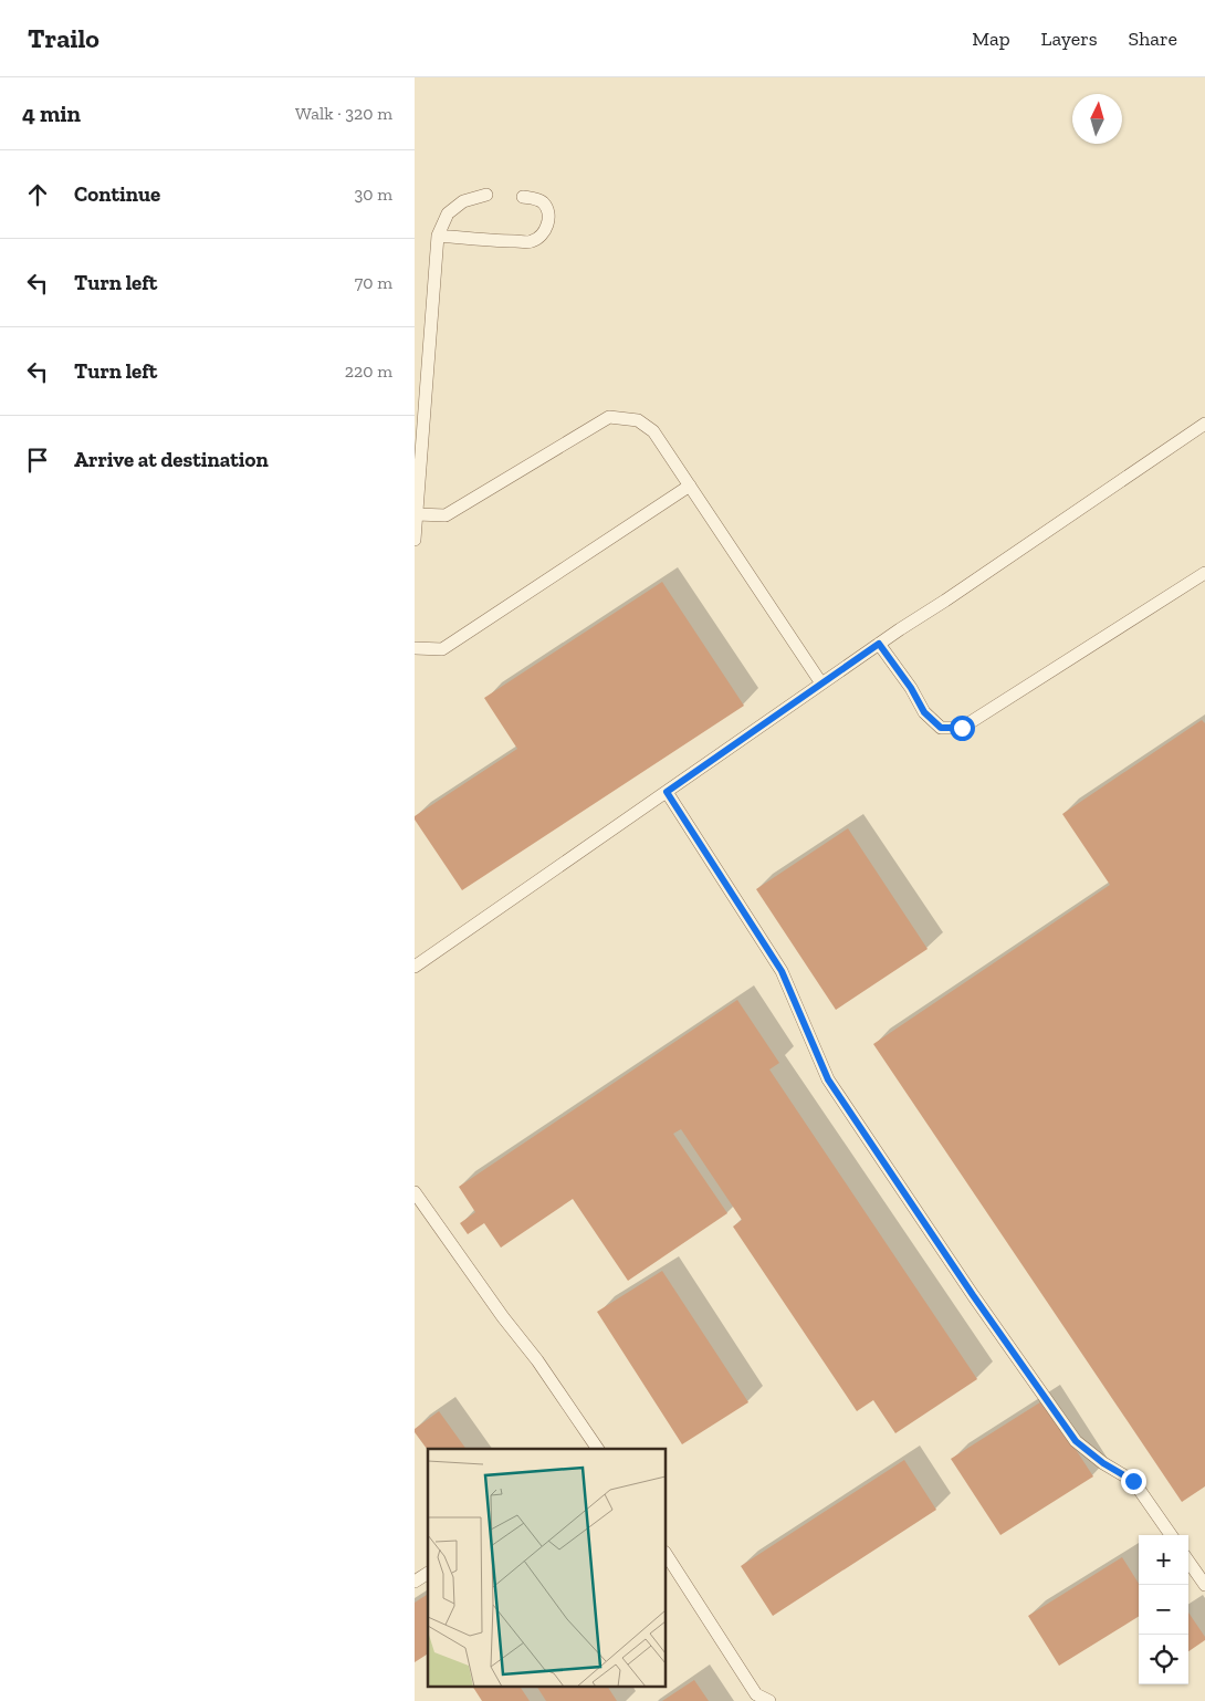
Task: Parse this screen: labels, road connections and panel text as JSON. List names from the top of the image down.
{
  "north": "top",
  "page": {
    "header": "Trailo",
    "nav": ["Map", "Layers", "Share"],
    "heading": ["4 min", "Walk · 320 m"],
    "list": [
      ["Continue", "30 m"],
      ["Turn left", "70 m"],
      ["Turn left", "220 m"],
      "Arrive at destination"
    ],
    "map_buttons": ["+", "−"]
  }
}
